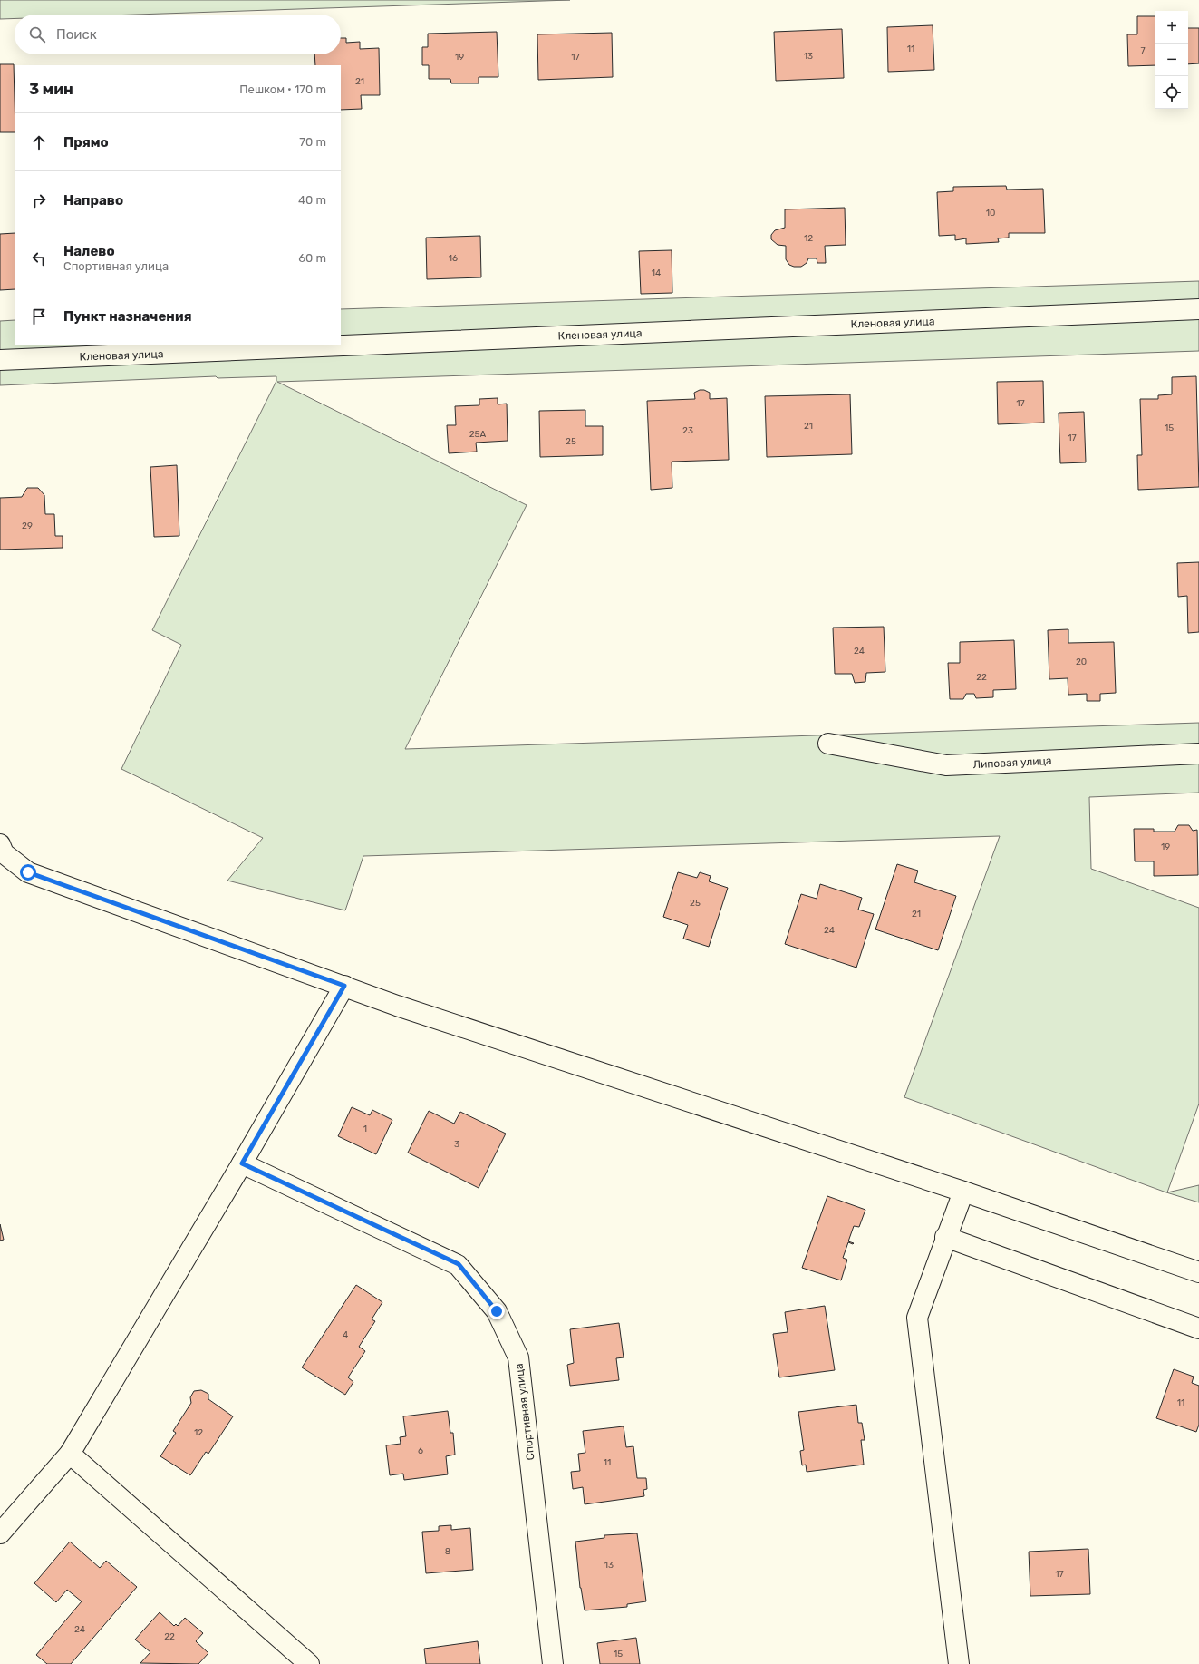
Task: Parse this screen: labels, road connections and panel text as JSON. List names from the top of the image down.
{
  "streets": {
    "street": ["Кленовая улица", "Липовая улица", "Спортивная улица"]
  },
  "house_numbers": [
    "11",
    "7",
    "13",
    "19",
    "17",
    "21",
    "10",
    "12",
    "16",
    "14",
    "17",
    "21",
    "15",
    "23",
    "25А",
    "17",
    "25",
    "29",
    "24",
    "20",
    "22",
    "19",
    "25",
    "21",
    "24",
    "1",
    "3",
    "4",
    "11",
    "12",
    "6",
    "11",
    "8",
    "13",
    "17",
    "24",
    "22",
    "15"
  ],
  "page": {
    "map_buttons": ["+", "−"],
    "search": "Поиск",
    "heading": ["3 мин", "Пешком · 170 m"],
    "list": [
      ["Прямо", "70 m"],
      ["Направо", "40 m"],
      ["Налево", "Спортивная улица", "60 m"],
      "Пункт назначения"
    ]
  }
}
